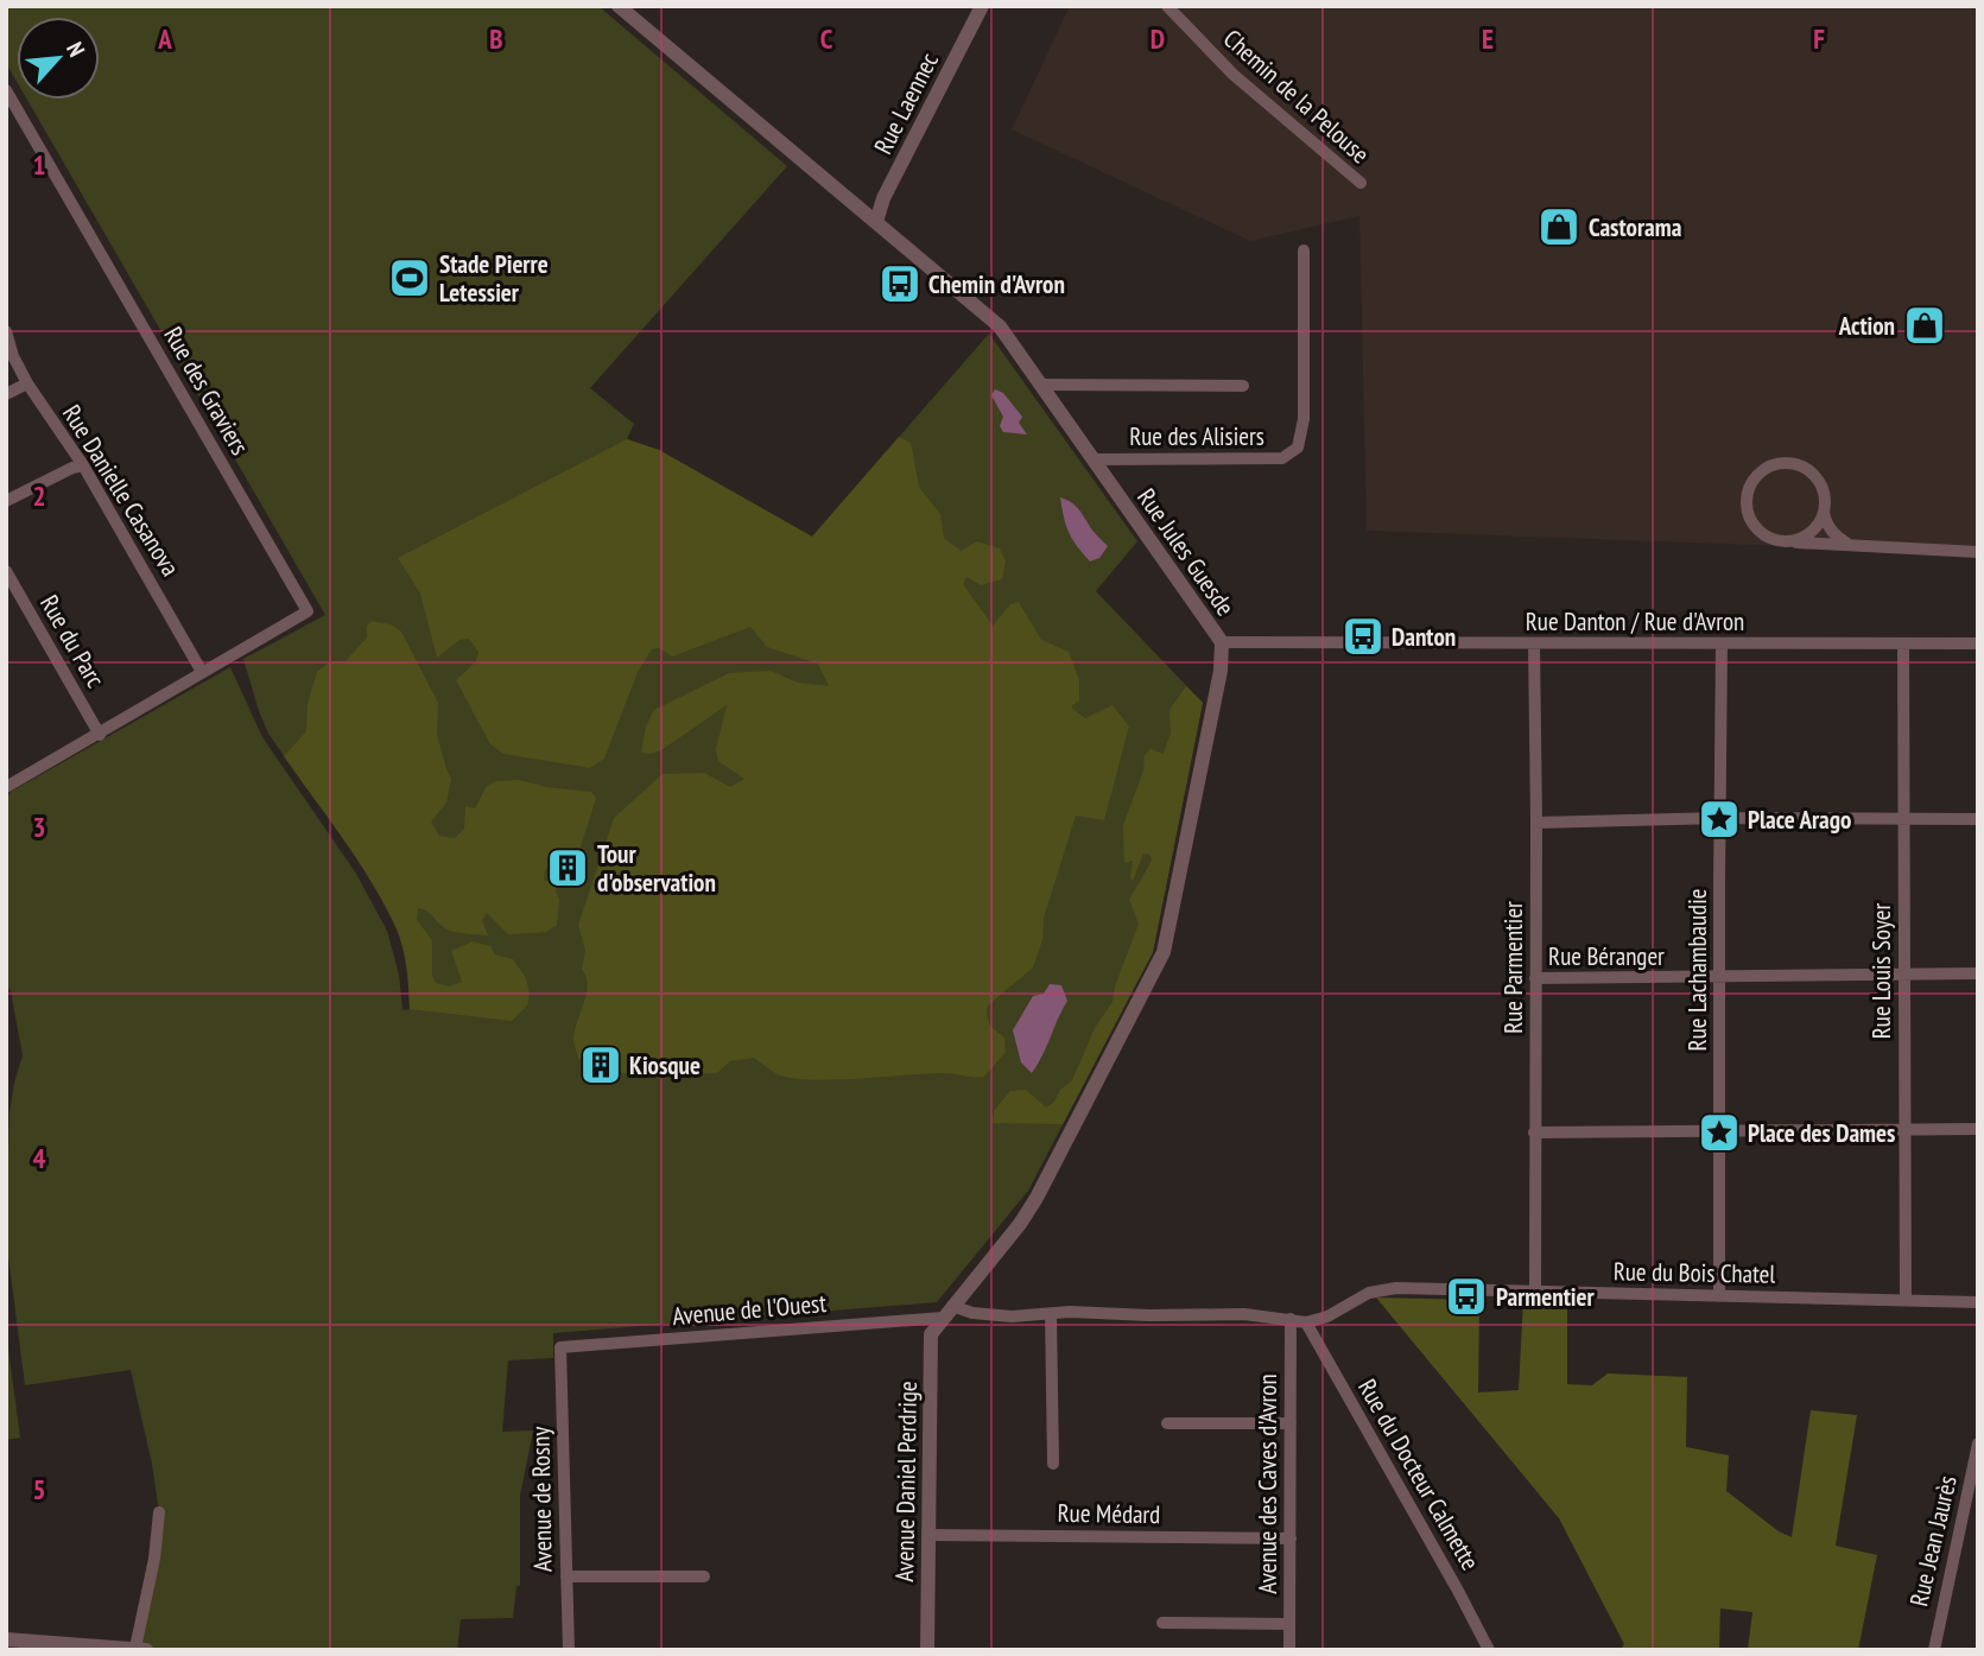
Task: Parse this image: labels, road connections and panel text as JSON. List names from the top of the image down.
{
  "streets": {
    "street": [
      "Chemin de la Pelouse",
      "Rue Laennec",
      "Rue des Graviers",
      "Rue des Alisiers",
      "Rue Danielle Casanova",
      "Rue Jules Guesde",
      "Rue Danton / Rue d'Avron",
      "Rue du Parc",
      "Rue Béranger",
      "Rue Parmentier",
      "Rue Lachambaudie",
      "Rue Louis Soyer",
      "Rue du Bois Chatel",
      "Avenue de l'Ouest",
      "Rue du Docteur Calmette",
      "Avenue Daniel Perdrige",
      "Avenue des Caves d'Avron",
      "Avenue de Rosny",
      "Rue Médard",
      "Rue Jean Jaurès"
    ]
  },
  "crossings": [
    ["Rue Laennec", "Rue Jules Guesde"],
    ["Rue des Graviers", "Rue Danielle Casanova"],
    ["Rue des Alisiers", "Rue Jules Guesde"],
    ["Rue Jules Guesde", "Rue Danton / Rue d'Avron"],
    ["Rue Jules Guesde", "Avenue de l'Ouest"],
    ["Rue Jules Guesde", "Avenue Daniel Perdrige"],
    ["Rue Danton / Rue d'Avron", "Rue Parmentier"],
    ["Rue Danton / Rue d'Avron", "Rue Lachambaudie"],
    ["Rue Danton / Rue d'Avron", "Rue Louis Soyer"],
    ["Rue Béranger", "Rue Parmentier"],
    ["Rue Béranger", "Rue Lachambaudie"],
    ["Rue Béranger", "Rue Louis Soyer"],
    ["Rue Parmentier", "Rue du Bois Chatel"],
    ["Rue Lachambaudie", "Rue du Bois Chatel"],
    ["Rue Louis Soyer", "Rue du Bois Chatel"],
    ["Rue du Bois Chatel", "Rue du Docteur Calmette"],
    ["Avenue de l'Ouest", "Avenue Daniel Perdrige"],
    ["Avenue de l'Ouest", "Avenue des Caves d'Avron"],
    ["Avenue de l'Ouest", "Avenue de Rosny"],
    ["Avenue Daniel Perdrige", "Rue Médard"],
    ["Avenue des Caves d'Avron", "Rue Médard"]
  ],
  "places": {
    "shop": ["Castorama", "Action"],
    "sports": ["Stade Pierre Letessier"],
    "bus stop": ["Chemin d'Avron", "Danton", "Parmentier"],
    "place": ["Place Arago", "Place des Dames"],
    "building": ["Tour d'observation", "Kiosque"]
  },
  "north": "top right",
  "grid": {
    "columns": [
      "A",
      "B",
      "C",
      "D",
      "E",
      "F"
    ],
    "rows": [
      "1",
      "2",
      "3",
      "4",
      "5"
    ]
  }
}
